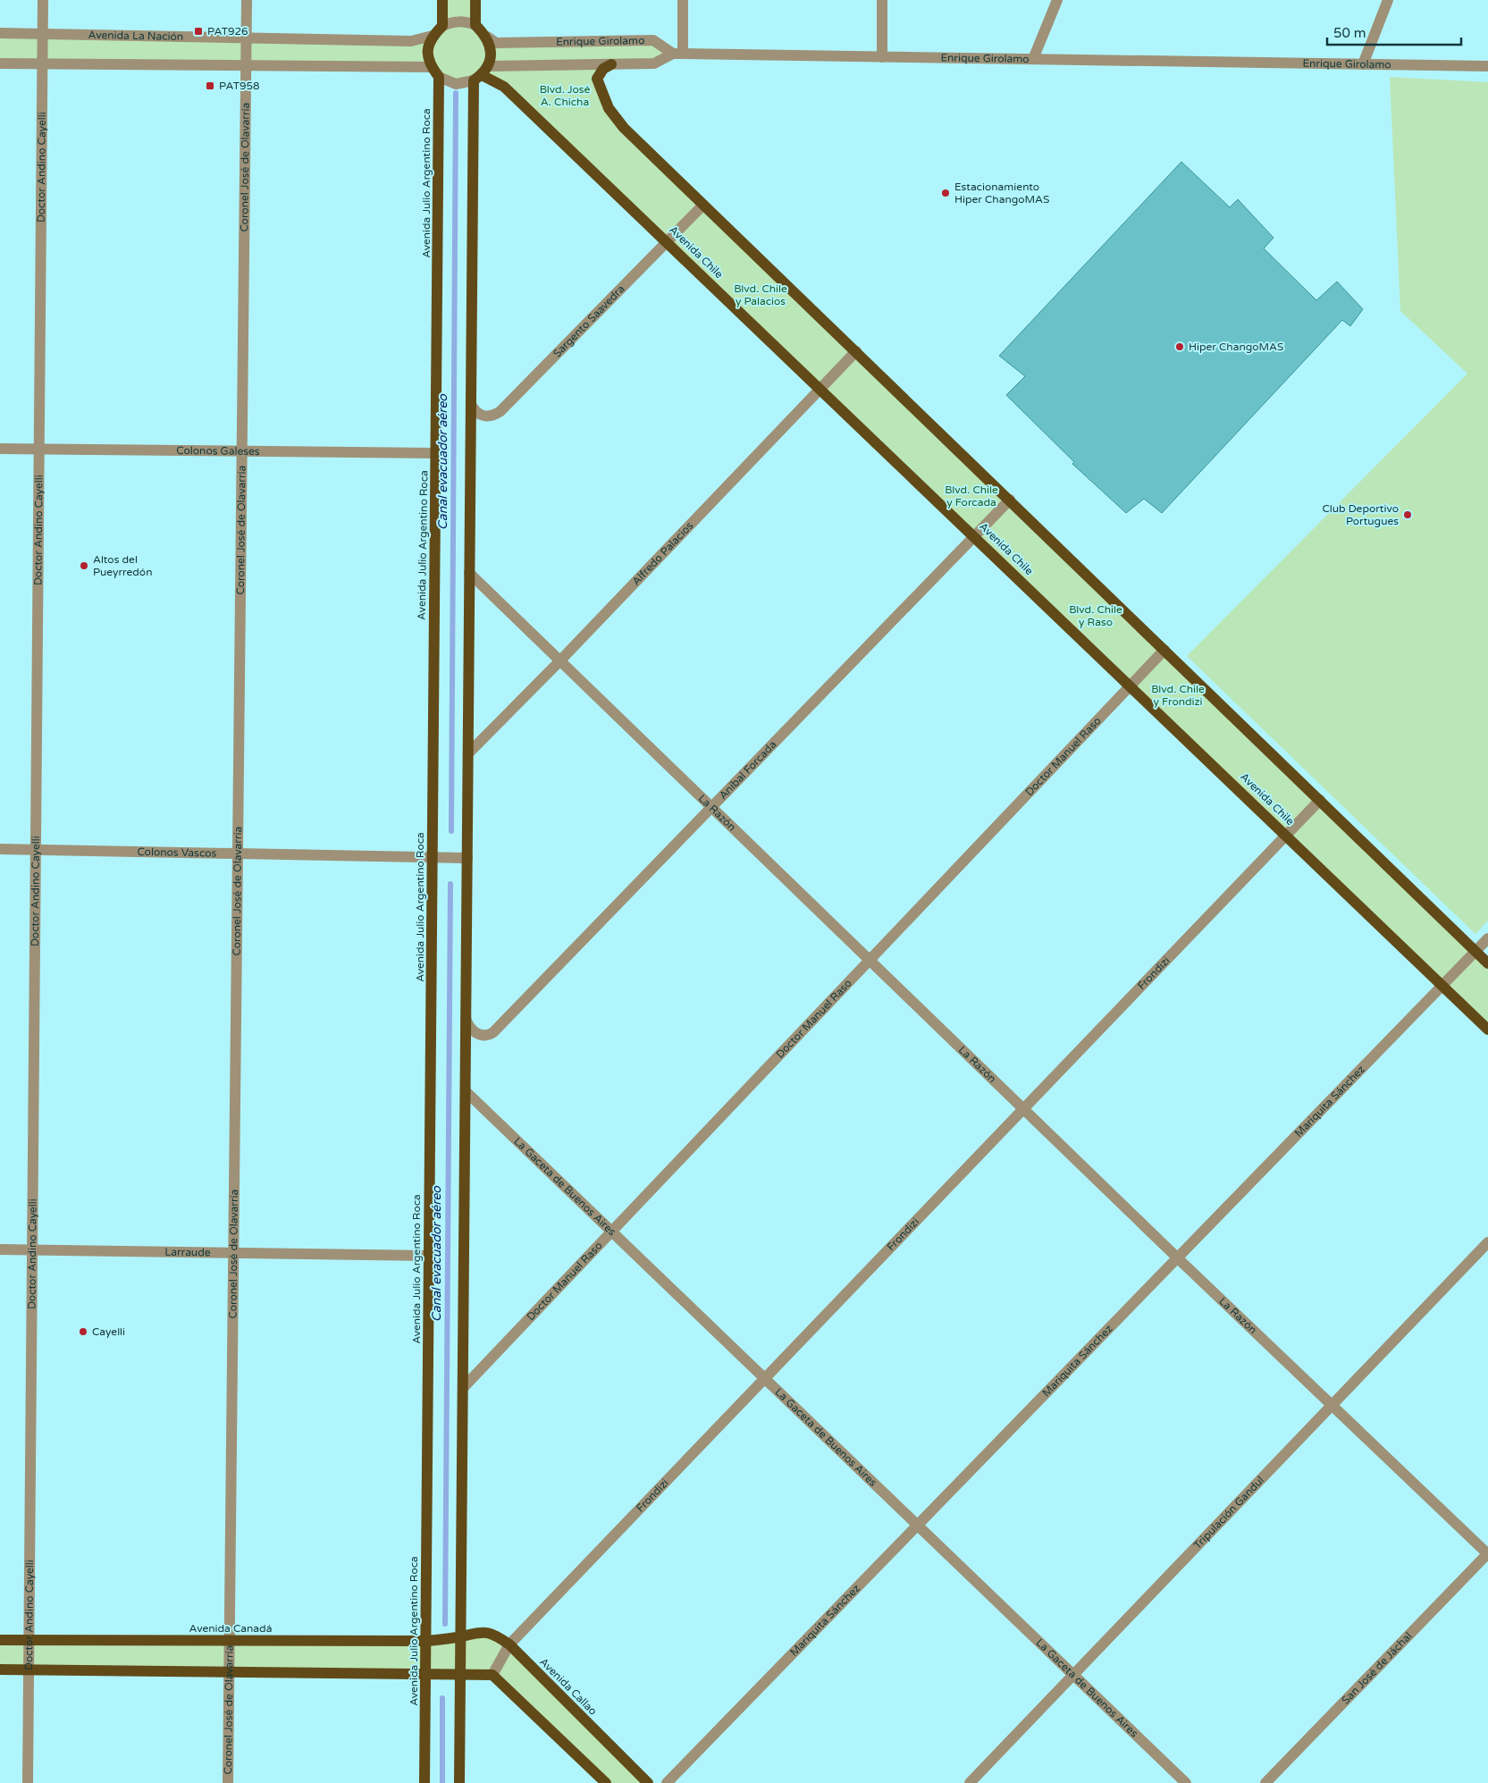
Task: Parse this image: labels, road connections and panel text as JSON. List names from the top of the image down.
{
  "streets": {
    "main road": [
      "Avenida Julio Argentino Roca",
      "Avenida Chile",
      "Avenida Canadá",
      "Avenida Callao"
    ],
    "street": [
      "Avenida La Nación",
      "Enrique Girolamo",
      "Doctor Andino Cayelli",
      "Coronel José de Olavarría",
      "Sargento Saavedra",
      "Colonos Galeses",
      "Alfredo Palacios",
      "Doctor Manuel Raso",
      "Aníbal Forcada",
      "La Razón",
      "Colonos Vascos",
      "Frondizi",
      "Mariquita Sánchez",
      "La Gaceta de Buenos Aires",
      "Larraude",
      "Tripulación Gandul",
      "San José de Jáchal"
    ]
  },
  "crossings": [
    ["Avenida La Nación", "Enrique Girolamo"],
    ["Avenida La Nación", "Doctor Andino Cayelli"],
    ["Avenida La Nación", "Coronel José de Olavarría"],
    ["Avenida La Nación", "Avenida Julio Argentino Roca"],
    ["Avenida La Nación", "Avenida Chile"],
    ["Enrique Girolamo", "Avenida Julio Argentino Roca"],
    ["Enrique Girolamo", "Avenida Chile"],
    ["Doctor Andino Cayelli", "Colonos Galeses"],
    ["Doctor Andino Cayelli", "Colonos Vascos"],
    ["Doctor Andino Cayelli", "Larraude"],
    ["Doctor Andino Cayelli", "Avenida Canadá"],
    ["Coronel José de Olavarría", "Colonos Galeses"],
    ["Coronel José de Olavarría", "Colonos Vascos"],
    ["Coronel José de Olavarría", "Larraude"],
    ["Coronel José de Olavarría", "Avenida Canadá"],
    ["Avenida Julio Argentino Roca", "Avenida Chile"],
    ["Avenida Julio Argentino Roca", "Colonos Galeses"],
    ["Avenida Julio Argentino Roca", "Colonos Vascos"],
    ["Avenida Julio Argentino Roca", "Larraude"],
    ["Avenida Julio Argentino Roca", "Avenida Canadá"],
    ["Avenida Chile", "Sargento Saavedra"],
    ["Avenida Chile", "Alfredo Palacios"],
    ["Avenida Chile", "Doctor Manuel Raso"],
    ["Avenida Chile", "Aníbal Forcada"],
    ["Avenida Chile", "Frondizi"],
    ["Avenida Chile", "Mariquita Sánchez"],
    ["Alfredo Palacios", "La Razón"],
    ["Doctor Manuel Raso", "La Razón"],
    ["Doctor Manuel Raso", "La Gaceta de Buenos Aires"],
    ["Aníbal Forcada", "La Razón"],
    ["La Razón", "Frondizi"],
    ["La Razón", "Mariquita Sánchez"],
    ["La Razón", "Tripulación Gandul"],
    ["La Razón", "San José de Jáchal"],
    ["Frondizi", "La Gaceta de Buenos Aires"],
    ["Frondizi", "Avenida Callao"],
    ["Mariquita Sánchez", "La Gaceta de Buenos Aires"],
    ["La Gaceta de Buenos Aires", "Tripulación Gandul"],
    ["Avenida Canadá", "Avenida Callao"]
  ],
  "water": ["Canal evacuador aéreo"],
  "parks": [
    "Blvd. José A. Chicha",
    "Blvd. Chile y Palacios",
    "Blvd. Chile y Forcada",
    "Blvd. Chile y Raso",
    "Blvd. Chile y Frondizi"
  ],
  "places": {
    "transit": ["PAT926", "PAT958"],
    "other": [
      "Estacionamiento Hiper ChangoMAS",
      "Hiper ChangoMAS",
      "Club Deportivo Portugues",
      "Altos del Pueyrredón",
      "Cayelli"
    ]
  },
  "scale_bar": "50 m"
}
